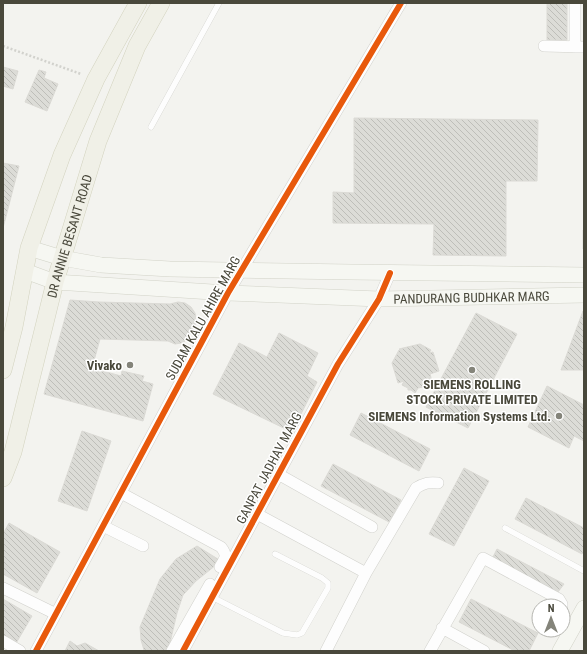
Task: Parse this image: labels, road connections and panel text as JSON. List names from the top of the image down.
{
  "streets": {
    "main road": ["DR ANNIE BESANT ROAD", "PANDURANG BUDHKAR MARG"],
    "street": ["SUDAM KALU AHIRE MARG", "GANPAT JADHAV MARG"]
  },
  "crossings": [
    ["DR ANNIE BESANT ROAD", "PANDURANG BUDHKAR MARG"],
    ["PANDURANG BUDHKAR MARG", "SUDAM KALU AHIRE MARG"],
    ["PANDURANG BUDHKAR MARG", "GANPAT JADHAV MARG"]
  ],
  "places": ["Vivako", "SIEMENS ROLLING STOCK PRIVATE LIMITED", "SIEMENS Information Systems Ltd."],
  "north": "top"
}
